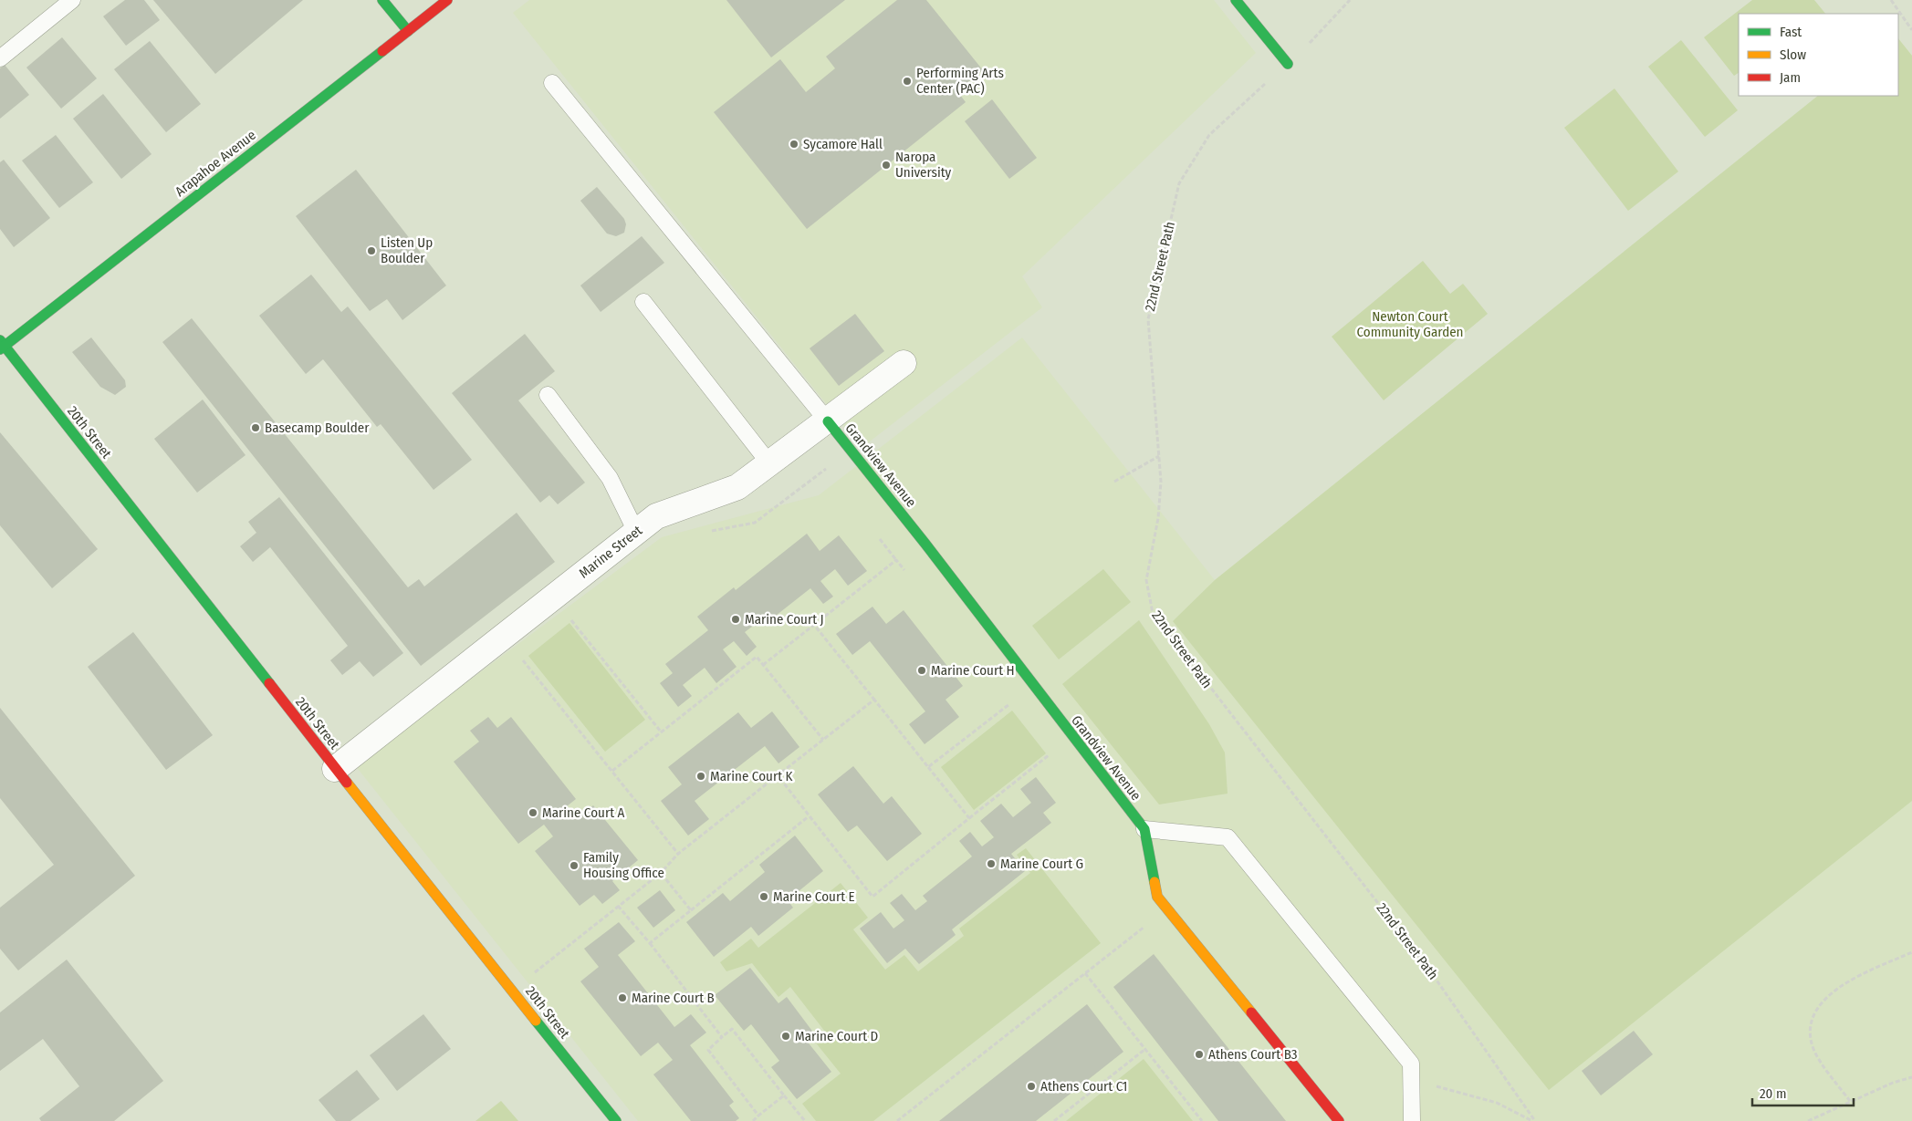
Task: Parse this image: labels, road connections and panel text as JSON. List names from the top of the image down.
{
  "streets": {
    "street": [
      "Arapahoe Avenue",
      "20th Street",
      "Grandview Avenue",
      "Marine Street"
    ],
    "path": ["22nd Street Path"]
  },
  "crossings": [
    ["Arapahoe Avenue", "20th Street"],
    ["20th Street", "Marine Street"],
    ["Grandview Avenue", "Marine Street"]
  ],
  "parks": ["Newton Court Community Garden"],
  "places": [
    "Performing Arts Center (PAC)",
    "Sycamore Hall",
    "Naropa University",
    "Listen Up Boulder",
    "Basecamp Boulder",
    "Marine Court J",
    "Marine Court H",
    "Marine Court K",
    "Marine Court A",
    "Marine Court G",
    "Family Housing Office",
    "Marine Court E",
    "Marine Court B",
    "Marine Court D",
    "Athens Court B3",
    "Athens Court C1"
  ],
  "legend": ["Fast", "Slow", "Jam"],
  "scale_bar": "20 m"
}
